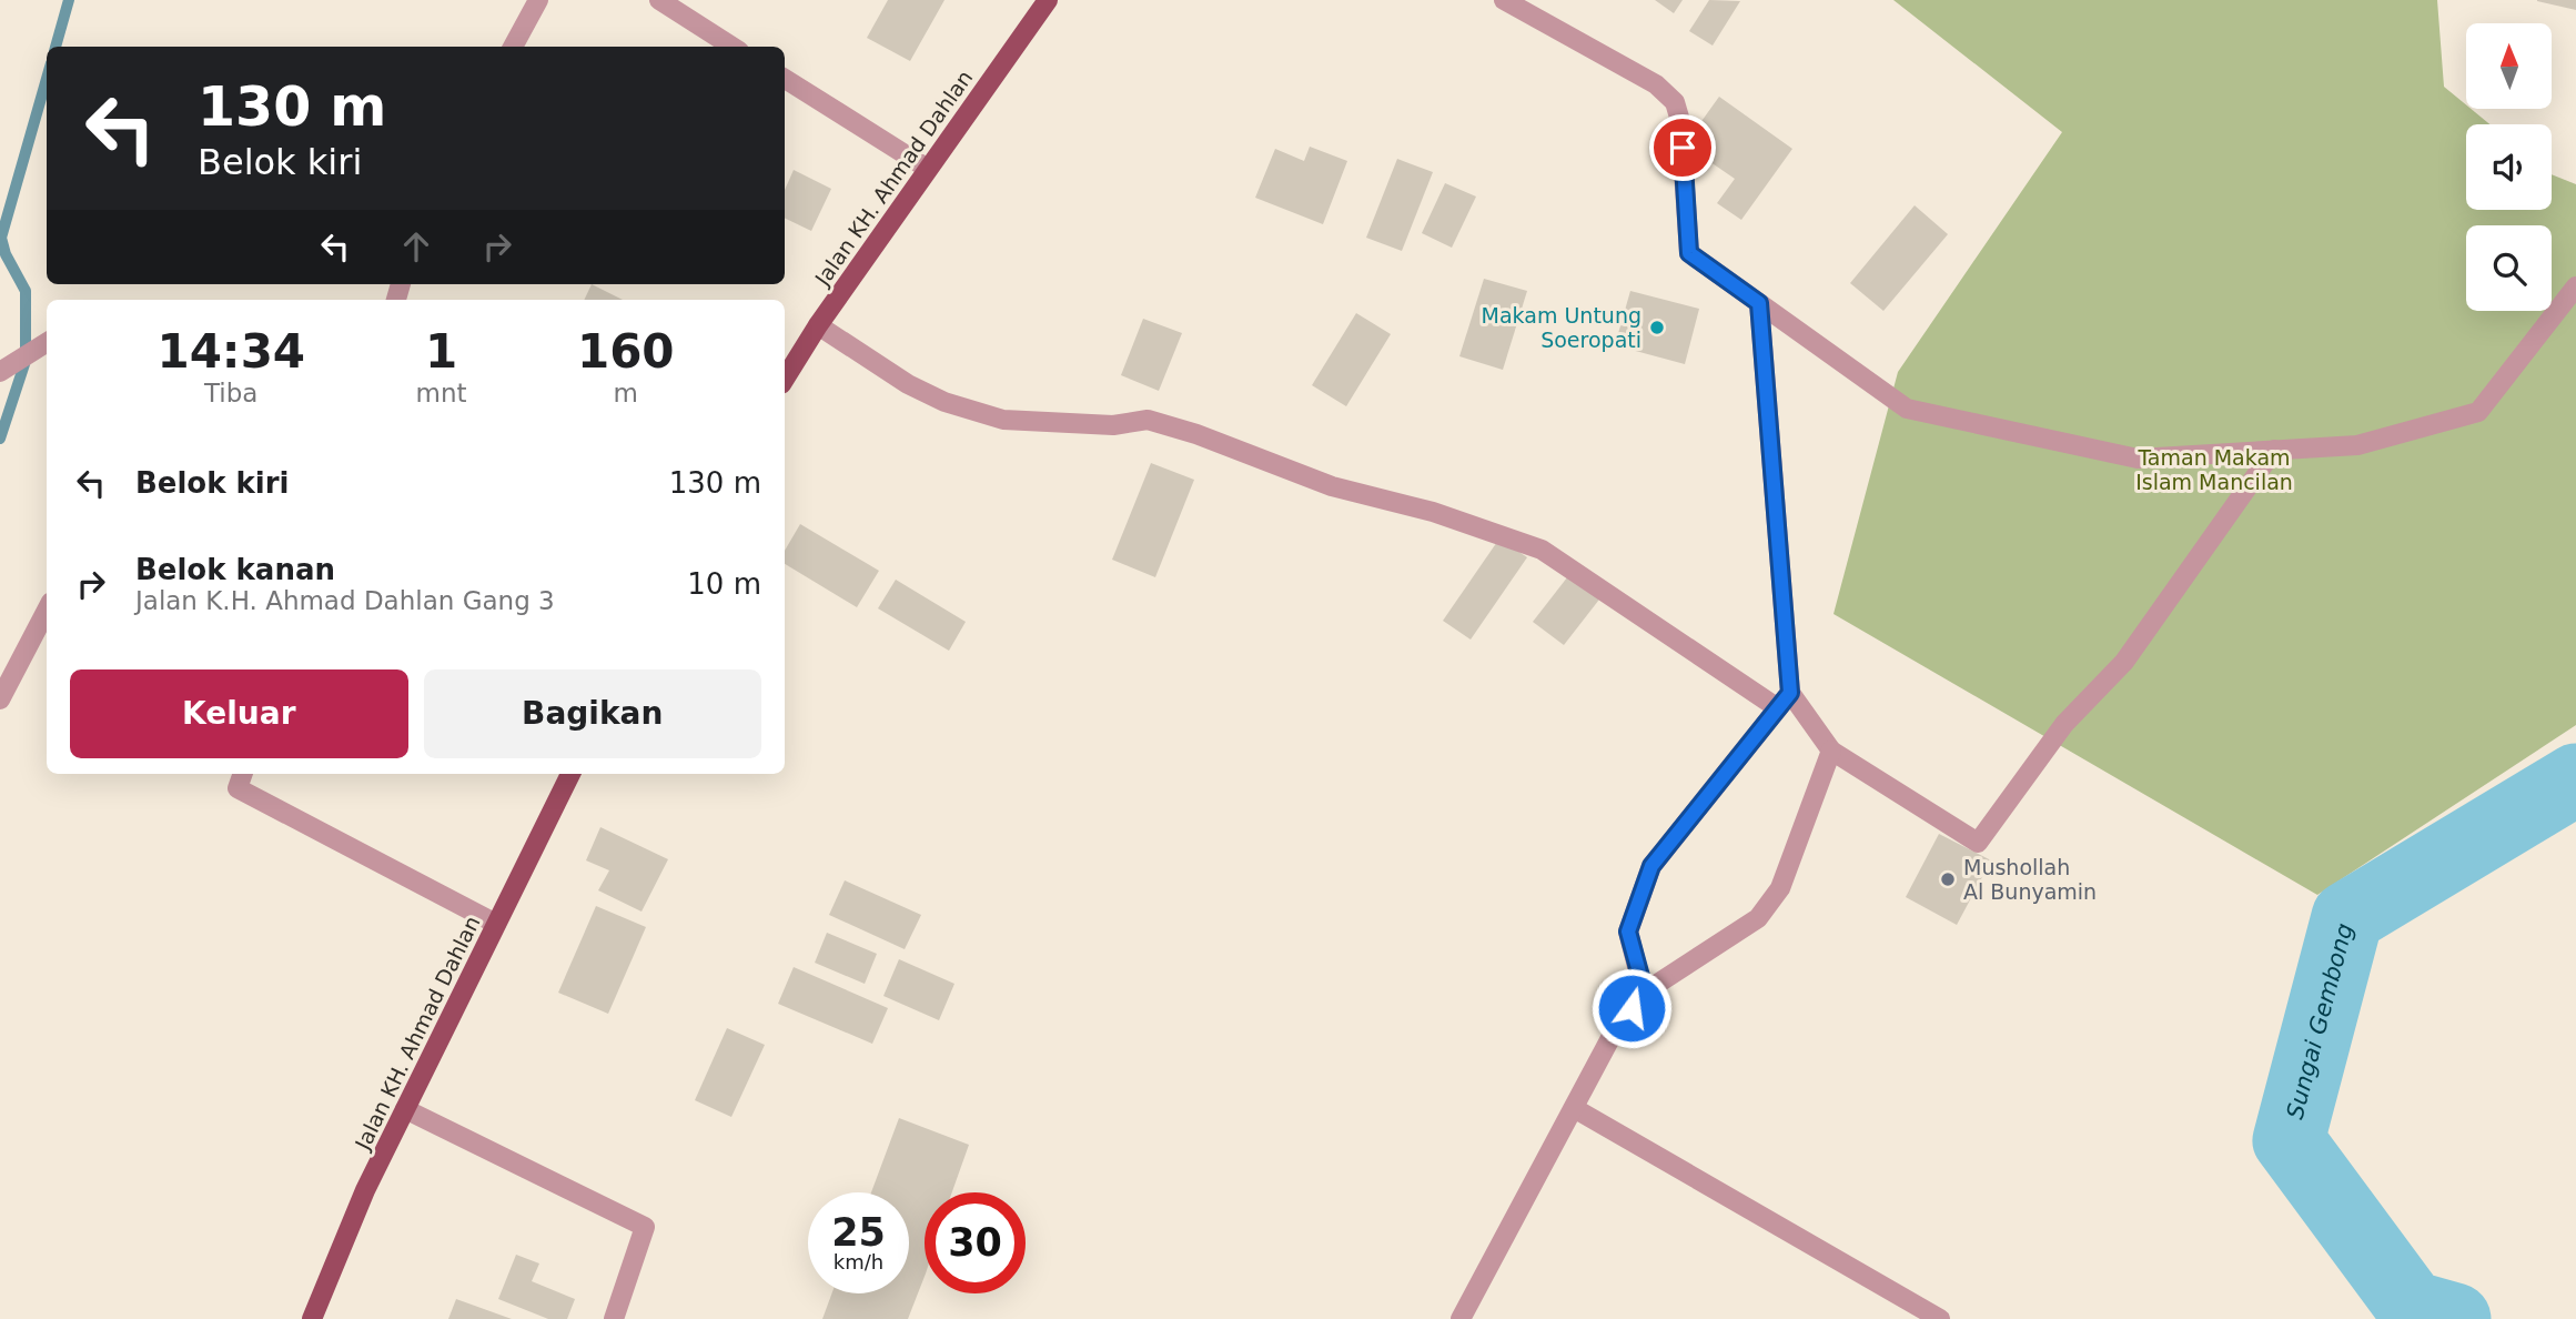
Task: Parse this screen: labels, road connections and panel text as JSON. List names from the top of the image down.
{
  "streets": {
    "main road": ["Jalan KH. Ahmad Dahlan"]
  },
  "water": ["Sungai Gembong"],
  "parks": ["Taman Makam Islam Mancilan"],
  "places": ["Makam Untung Soeropati", "Mushollah Al Bunyamin"],
  "north": "top",
  "page": {
    "turn": ["130 m", "Belok kiri"],
    "eta": [
      "14:34",
      "Tiba",
      "1",
      "mnt",
      "160",
      "m"
    ],
    "list": [
      {
        "name": "Belok kiri",
        "value": "130 m"
      },
      {
        "name": "Belok kanan",
        "note": "Jalan K.H. Ahmad Dahlan Gang 3",
        "value": "10 m"
      }
    ],
    "buttons": ["Keluar", "Bagikan"],
    "speed": "25 km/h",
    "limit": "30"
  }
}
